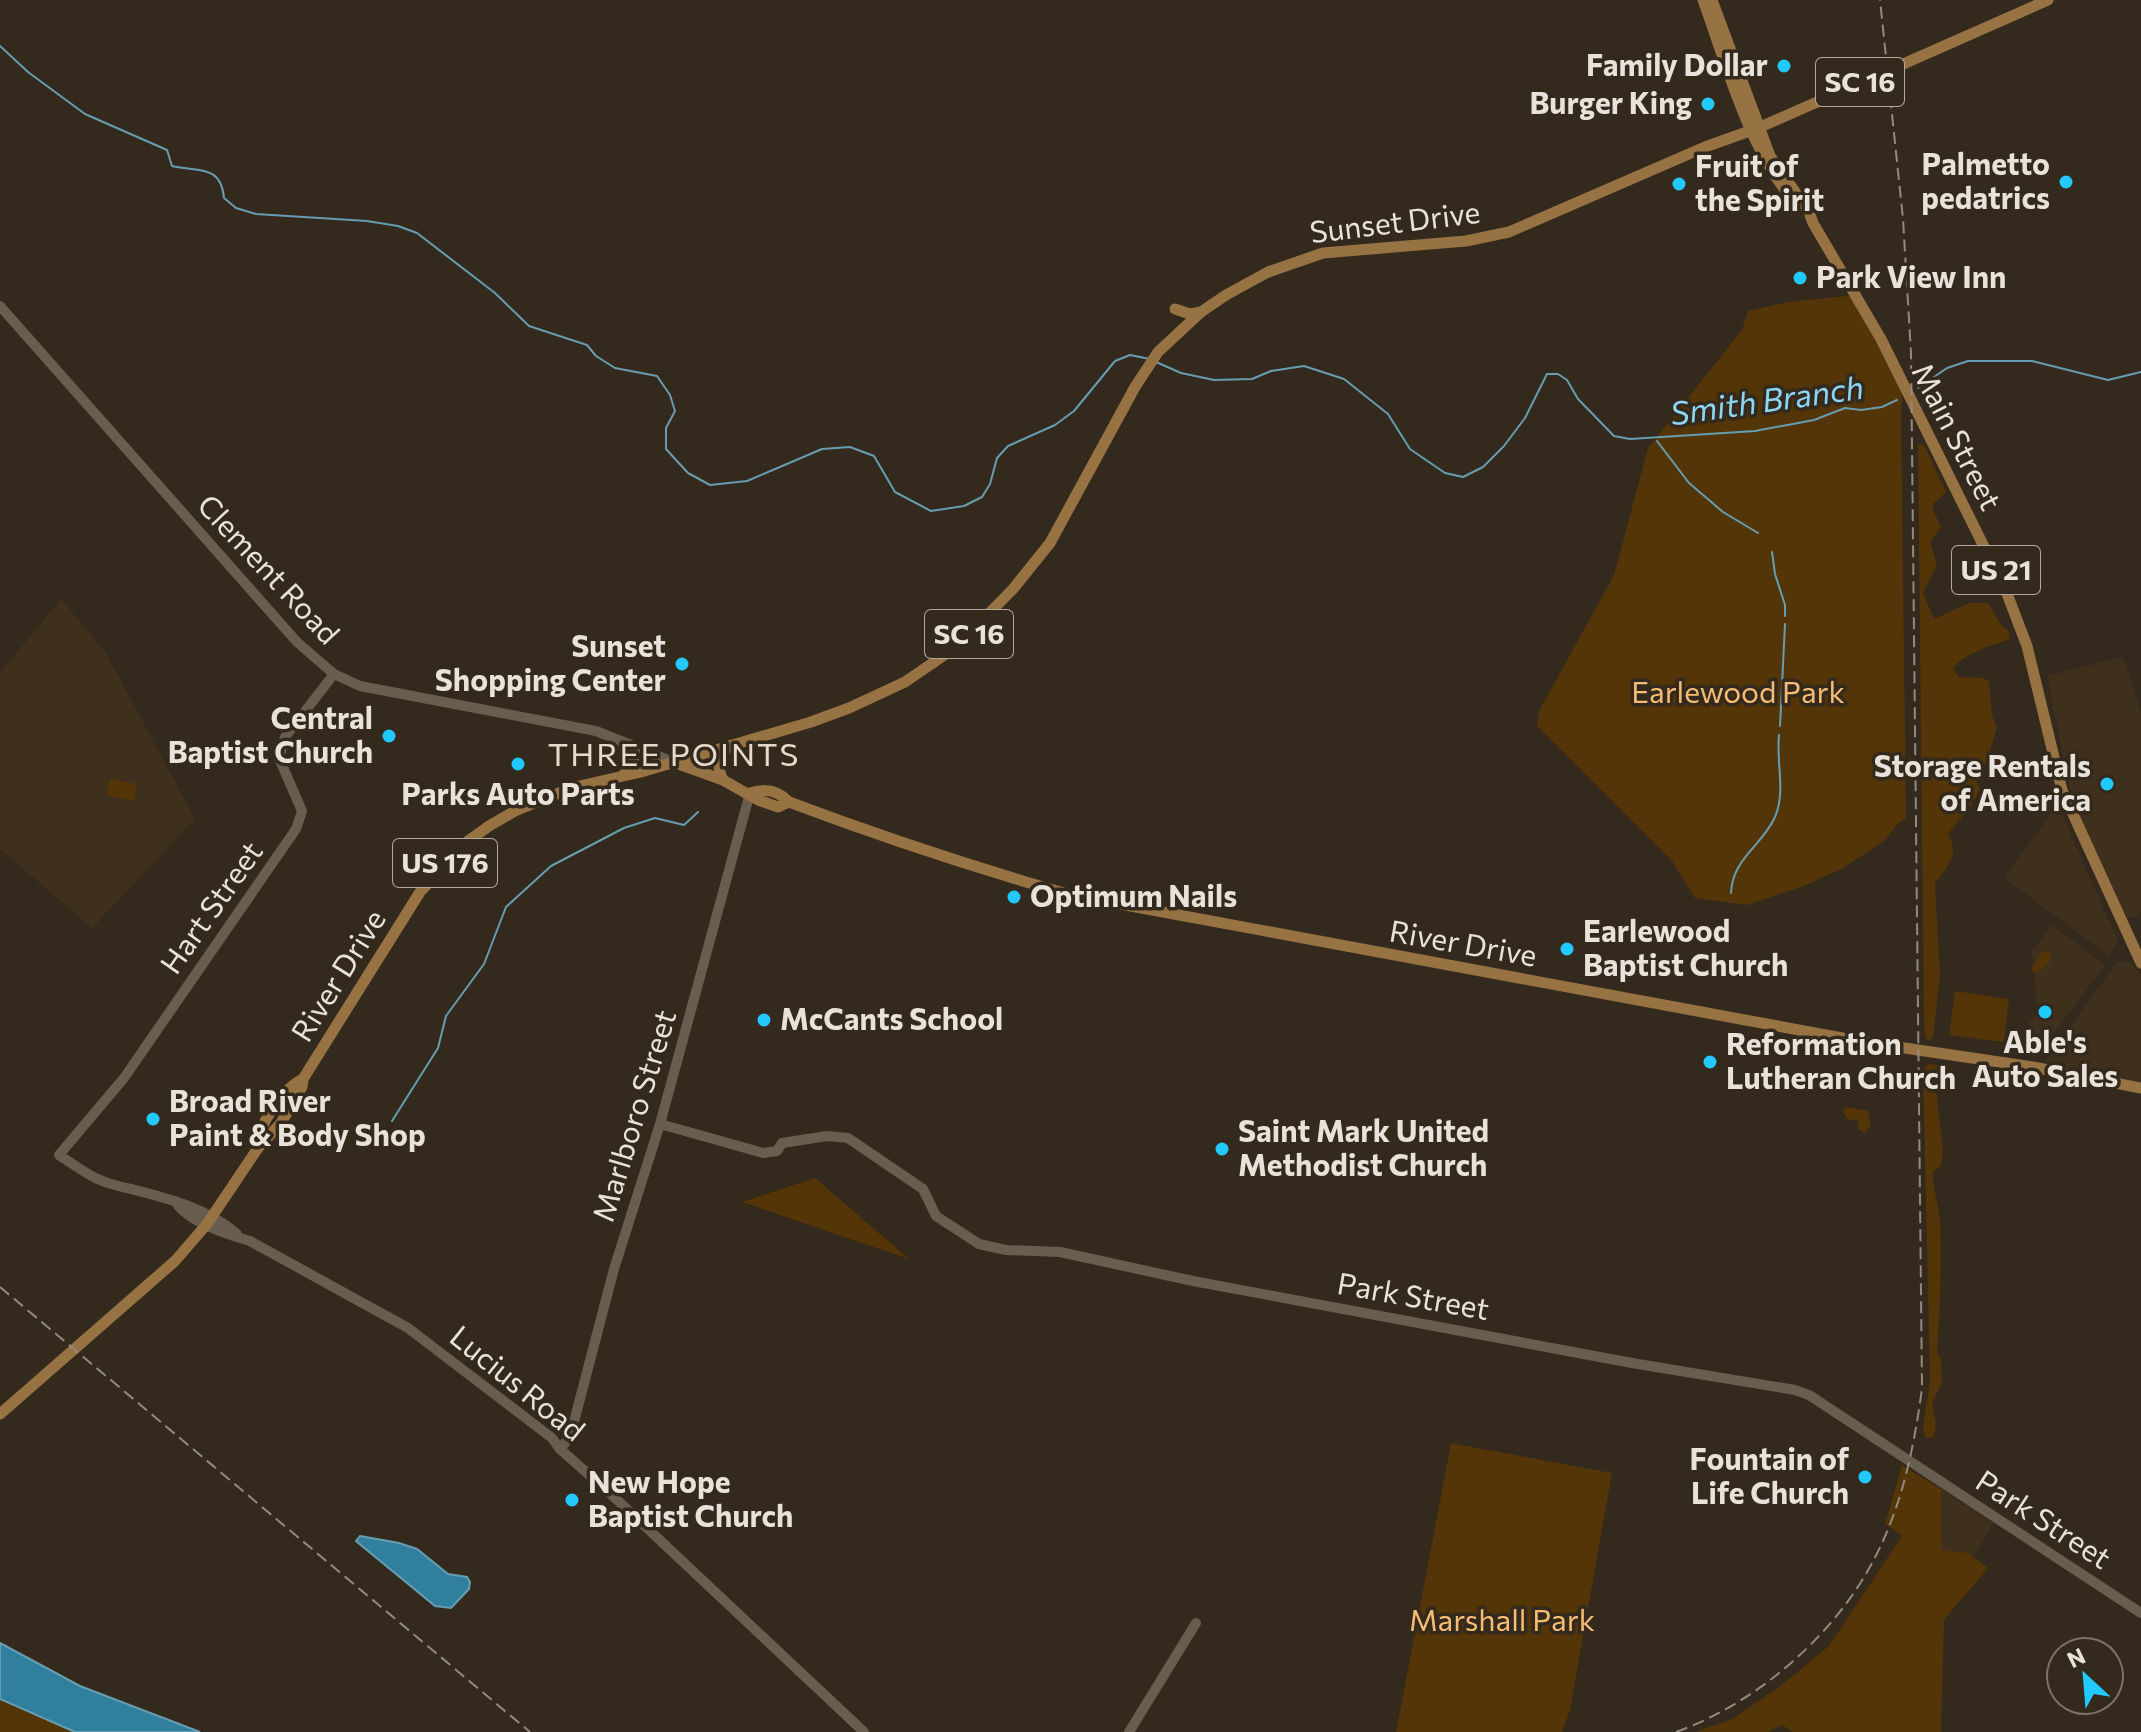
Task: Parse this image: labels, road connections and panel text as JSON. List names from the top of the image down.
{
  "streets": {
    "main road": [
      "SC 16",
      "Sunset Drive",
      "Main Street",
      "US 21",
      "US 176",
      "River Drive"
    ],
    "street": [
      "Clement Road",
      "Hart Street",
      "Marlboro Street",
      "Park Street",
      "Lucius Road"
    ]
  },
  "crossings": [
    ["Sunset Drive", "Main Street"],
    ["Sunset Drive", "Clement Road"],
    ["Sunset Drive", "US 21"],
    ["Sunset Drive", "River Drive"],
    ["Main Street", "US 21"],
    ["Clement Road", "Hart Street"],
    ["Clement Road", "River Drive"],
    ["Hart Street", "Lucius Road"],
    ["River Drive", "Marlboro Street"],
    ["River Drive", "Lucius Road"],
    ["Marlboro Street", "Park Street"],
    ["Marlboro Street", "Lucius Road"]
  ],
  "districts": ["THREE POINTS"],
  "water": ["Smith Branch"],
  "parks": ["Earlewood Park", "Marshall Park"],
  "places": [
    "Family Dollar",
    "Burger King",
    "Palmetto pedatrics",
    "Fruit of the Spirit",
    "Park View Inn",
    "Sunset Shopping Center",
    "Central Baptist Church",
    "Parks Auto Parts",
    "Storage Rentals of America",
    "Optimum Nails",
    "Earlewood Baptist Church",
    "Able's Auto Sales",
    "McCants School",
    "Reformation Lutheran Church",
    "Broad River Paint & Body Shop",
    "Saint Mark United Methodist Church",
    "Fountain of Life Church",
    "New Hope Baptist Church"
  ],
  "north": "top left"
}
